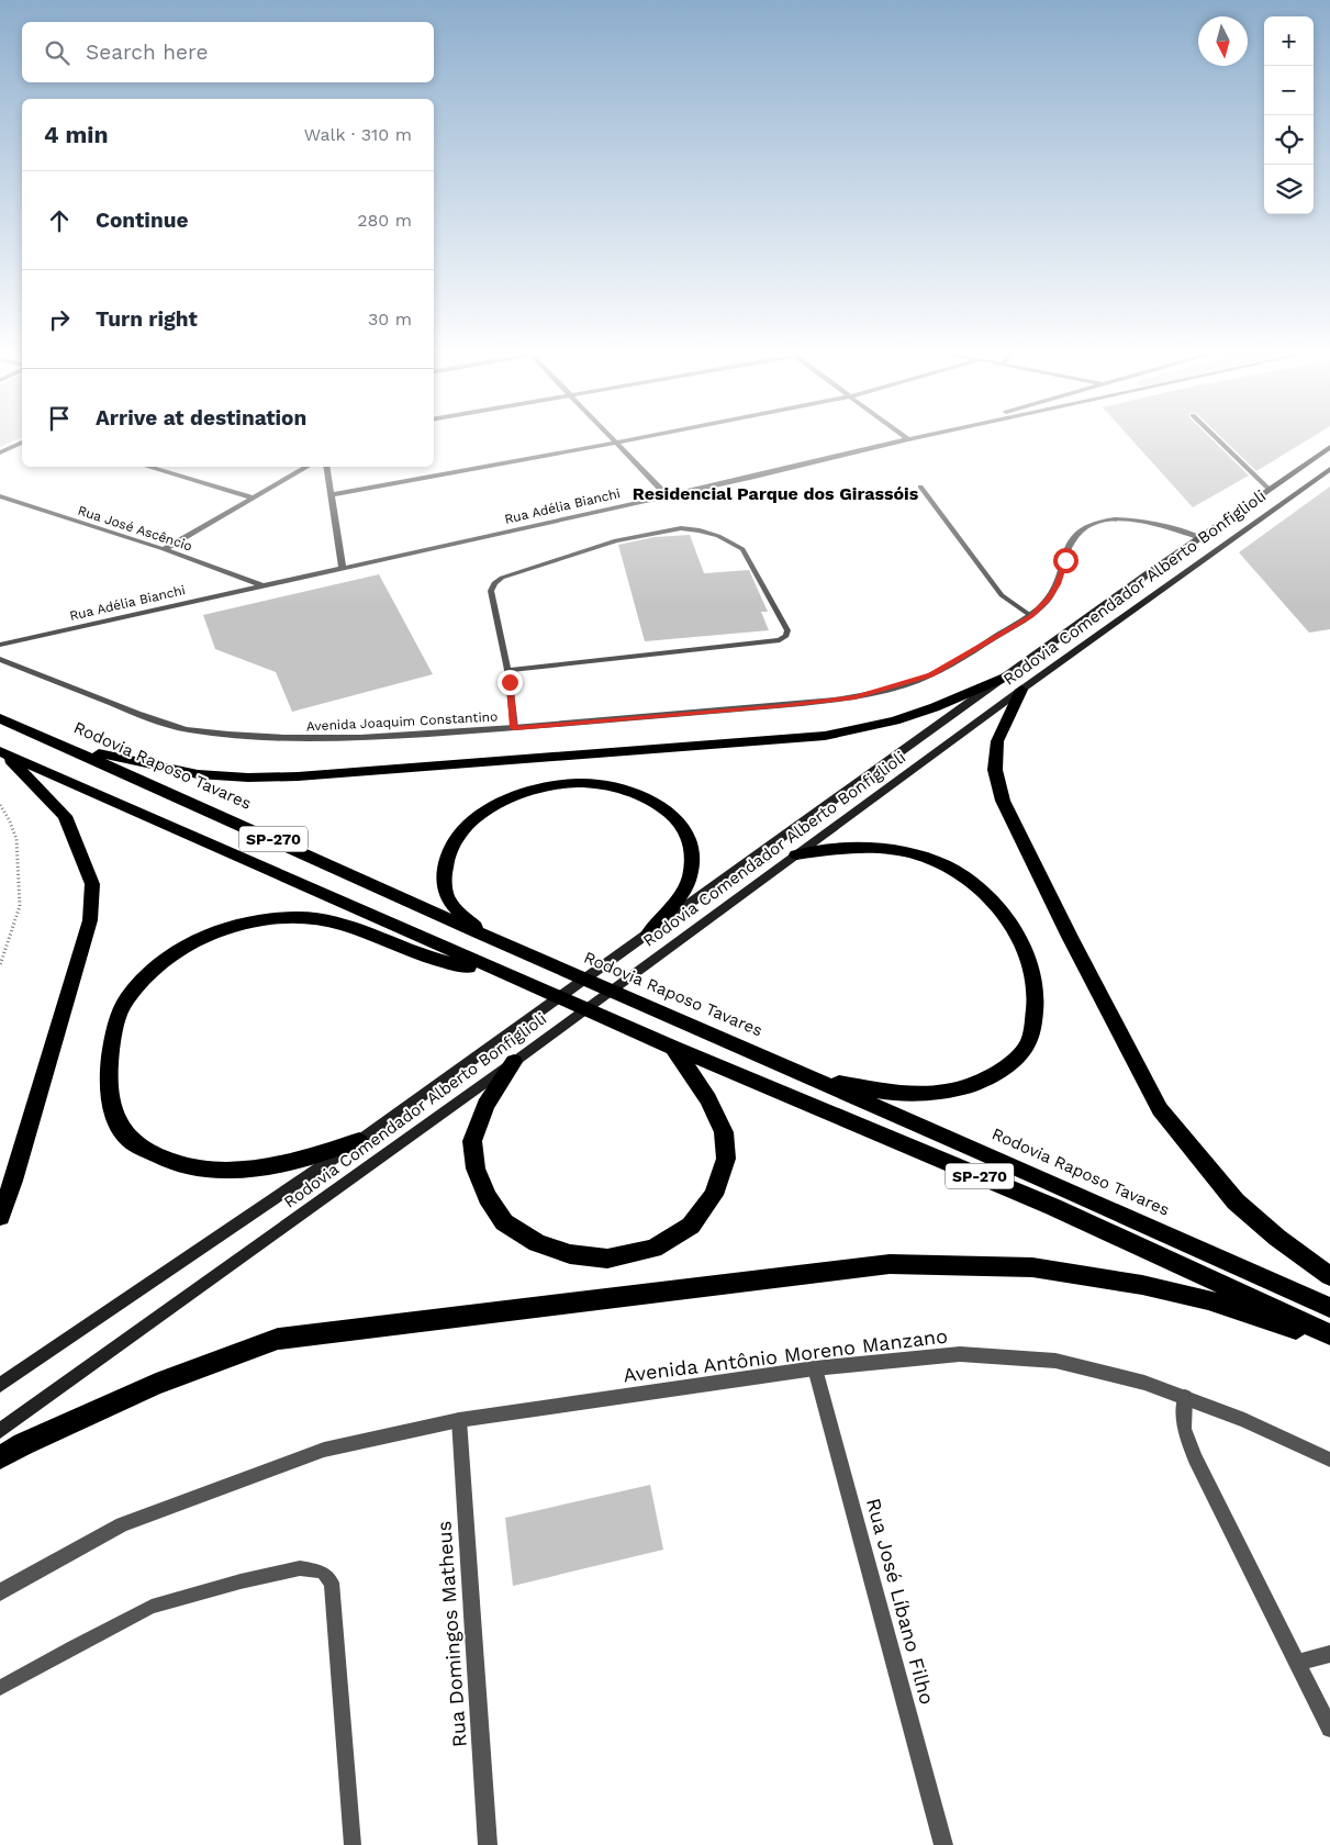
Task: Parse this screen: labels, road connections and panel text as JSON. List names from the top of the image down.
{
  "streets": {
    "highway": ["Rodovia Raposo Tavares", "SP-270"],
    "main road": ["Rodovia Comendador Alberto Bonfiglioli"],
    "street": [
      "Rua Adélia Bianchi",
      "Rua José Ascêncio",
      "Avenida Joaquim Constantino",
      "Avenida Antônio Moreno Manzano",
      "Rua José Líbano Filho",
      "Rua Domingos Matheus"
    ]
  },
  "crossings": [
    ["Rua Adélia Bianchi", "Rua José Ascêncio"],
    ["Rodovia Comendador Alberto Bonfiglioli", "Avenida Joaquim Constantino"],
    ["Avenida Antônio Moreno Manzano", "Rua José Líbano Filho"],
    ["Avenida Antônio Moreno Manzano", "Rua Domingos Matheus"]
  ],
  "districts": ["Residencial Parque dos Girassóis"],
  "north": "bottom",
  "page": {
    "map_buttons": ["+", "−"],
    "search": "Search here",
    "heading": ["4 min", "Walk · 310 m"],
    "list": [
      ["Continue", "280 m"],
      ["Turn right", "30 m"],
      "Arrive at destination"
    ]
  }
}
